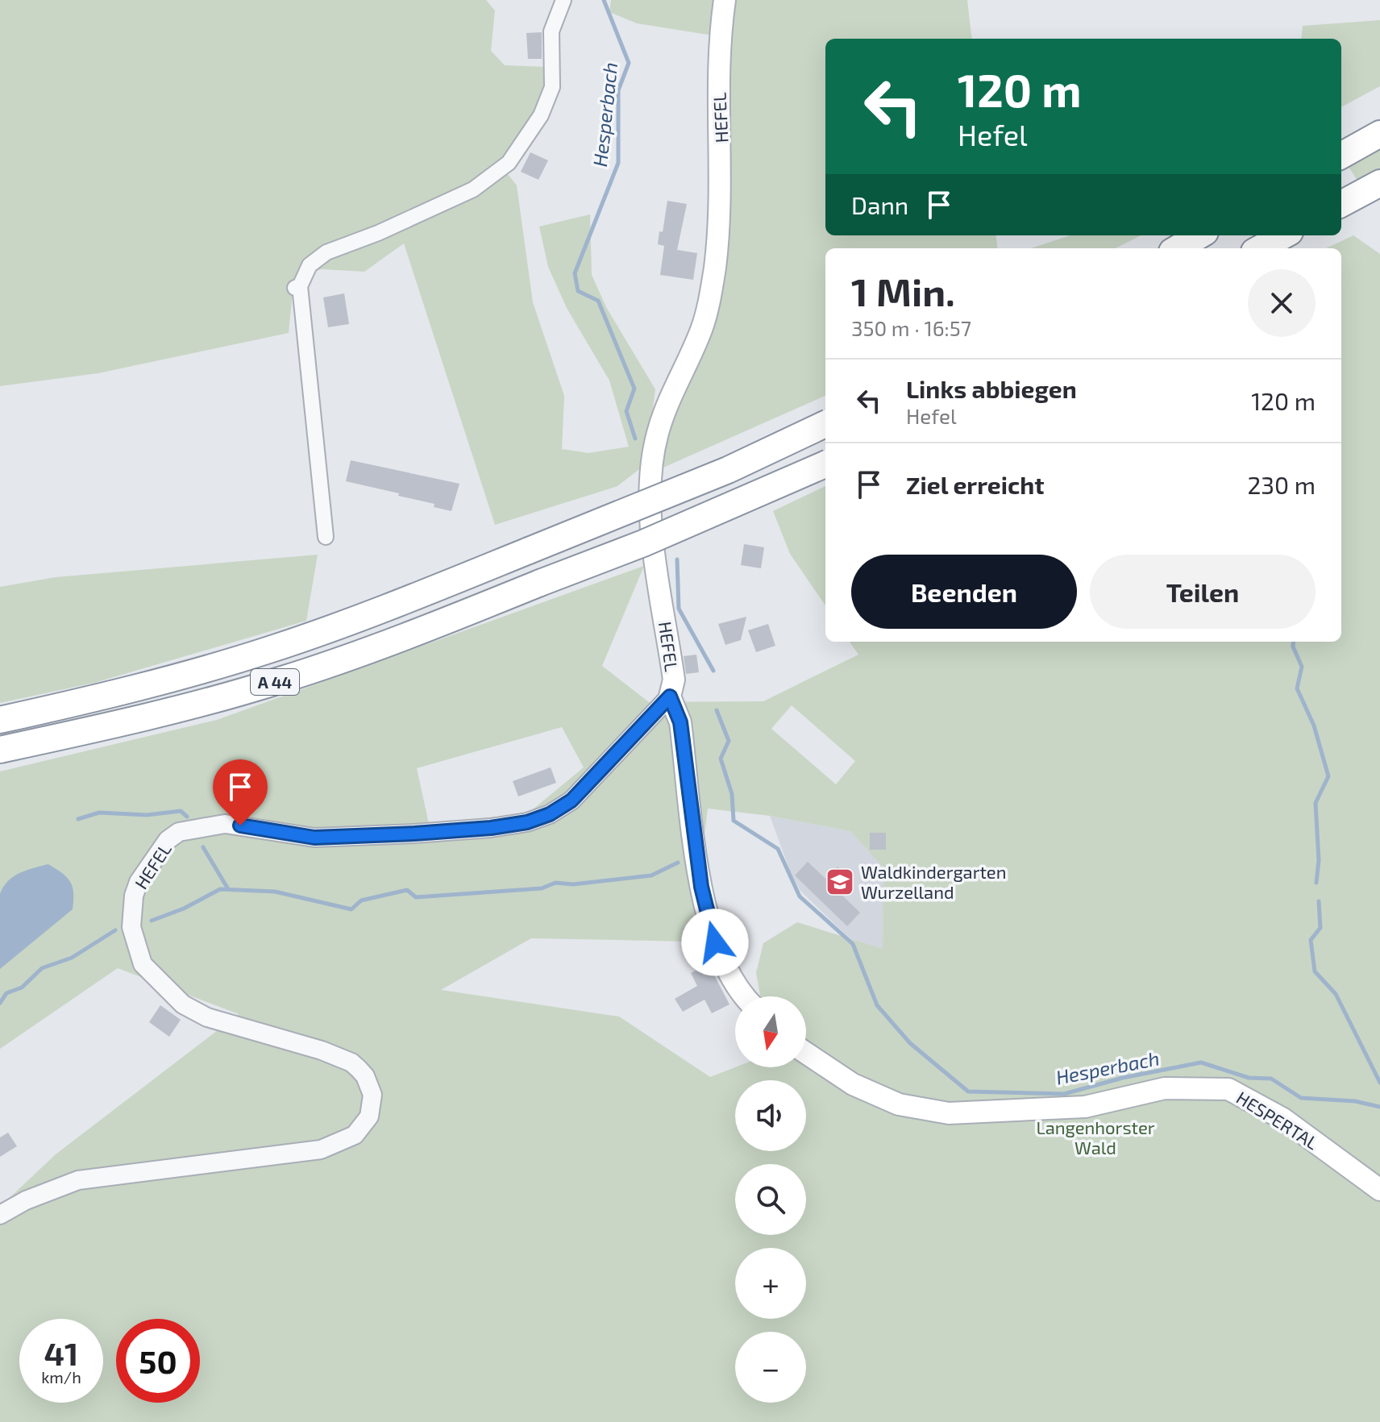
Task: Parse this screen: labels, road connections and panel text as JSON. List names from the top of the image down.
{
  "streets": {
    "highway": ["A 44"],
    "main road": ["HEFEL", "HESPERTAL"]
  },
  "water": ["Hesperbach"],
  "parks": ["Langenhorster Wald"],
  "places": {
    "school or university": ["Waldkindergarten Wurzelland"]
  },
  "north": "bottom",
  "page": {
    "turn": ["120 m", "Hefel"],
    "then": "Dann",
    "heading": ["1 Min.", "350 m · 16:57"],
    "list": [
      {
        "name": "Links abbiegen",
        "note": "Hefel",
        "value": "120 m"
      },
      {
        "name": "Ziel erreicht",
        "value": "230 m"
      }
    ],
    "buttons": ["Beenden", "Teilen"],
    "map_buttons": ["+", "−"],
    "speed": "41 km/h",
    "limit": "50"
  }
}
